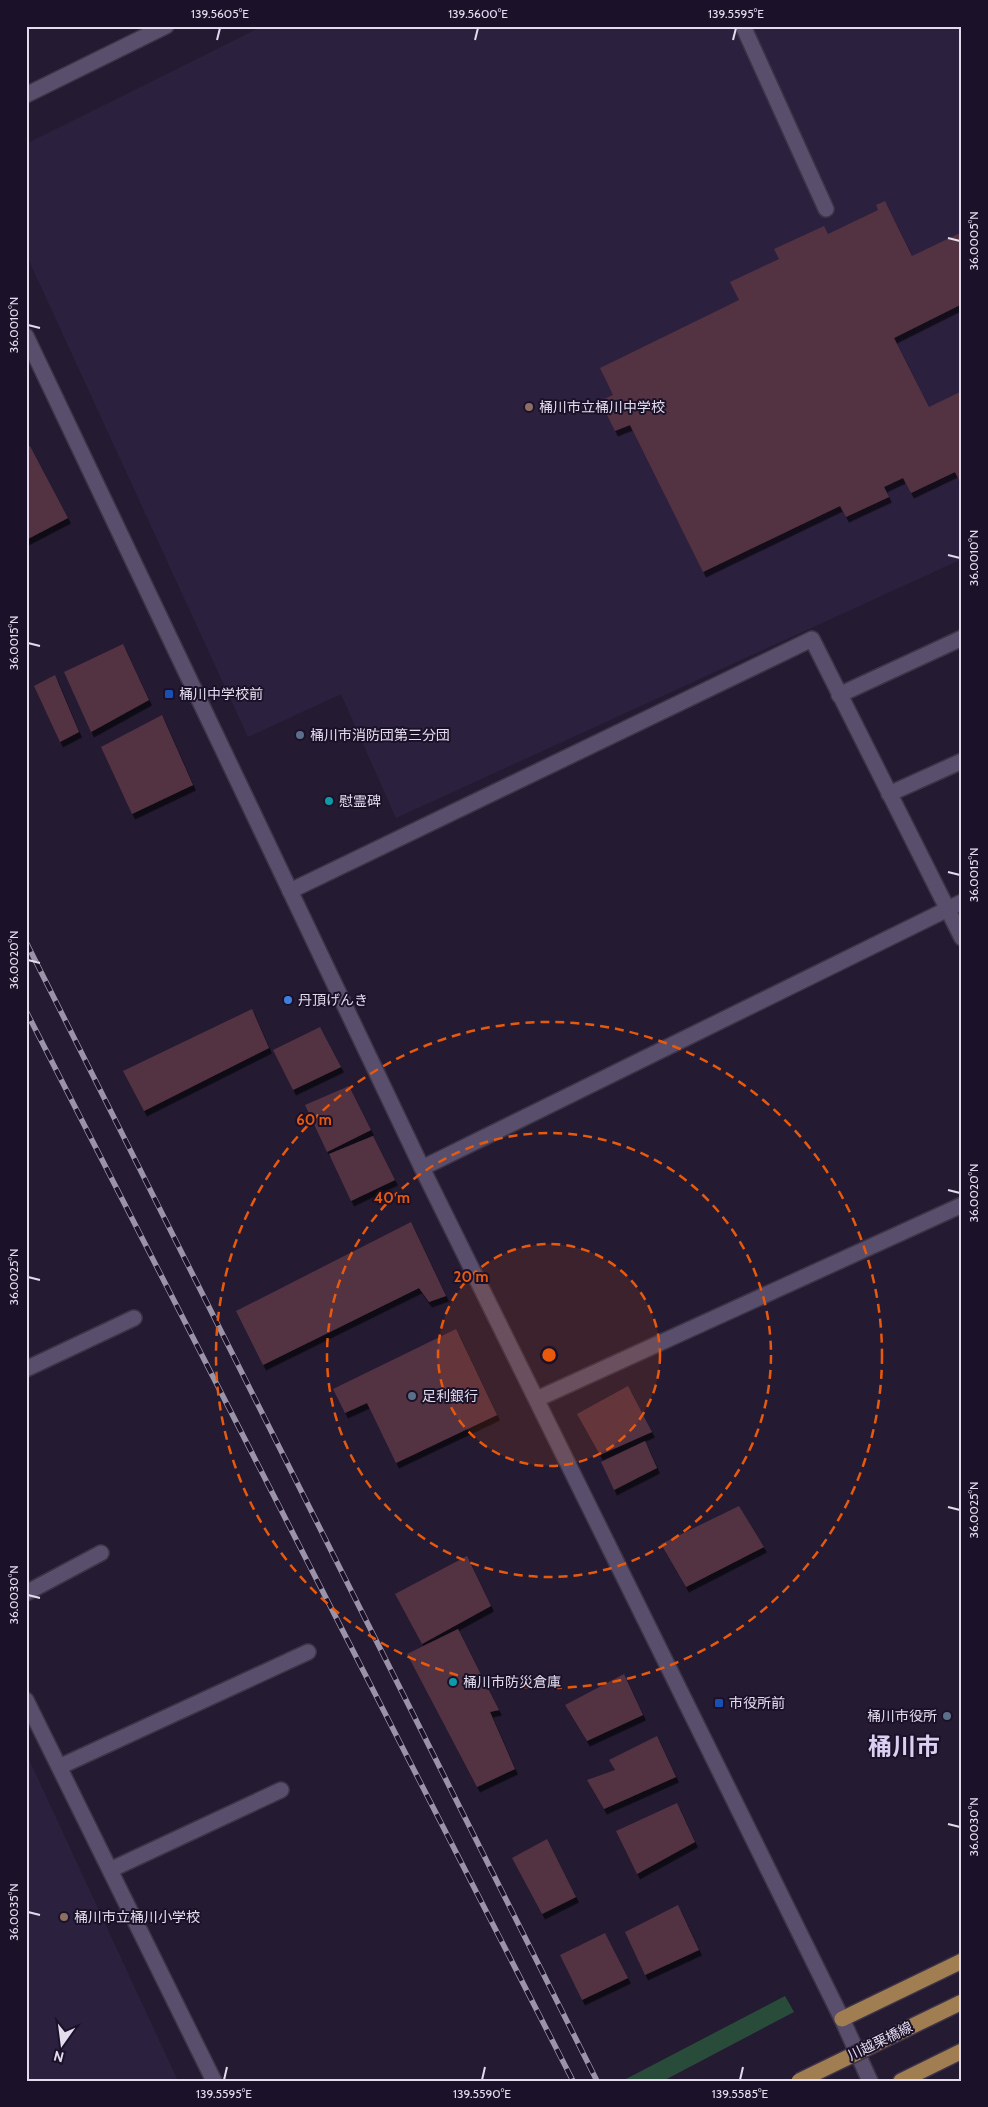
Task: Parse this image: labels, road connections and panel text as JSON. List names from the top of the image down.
{
  "streets": {
    "main road": ["川越栗橋線"]
  },
  "districts": ["桶川市"],
  "places": {
    "other": [
      "桶川市立桶川中学校",
      "桶川市消防団第三分団",
      "慰霊碑",
      "丹頂げんき",
      "足利銀行",
      "桶川市防災倉庫",
      "桶川市役所",
      "桶川市立桶川小学校"
    ],
    "transit": ["桶川中学校前", "市役所前"]
  },
  "north": "bottom",
  "coordinates": [
    "139.5605°E",
    "139.5600°E",
    "139.5595°E",
    "36.0005°N",
    "36.0010°N",
    "36.0015°N",
    "36.0020°N",
    "36.0025°N",
    "36.0030°N",
    "36.0035°N",
    "139.5590°E",
    "139.5585°E"
  ],
  "rings": ["60 m", "40 m", "20 m"]
}
